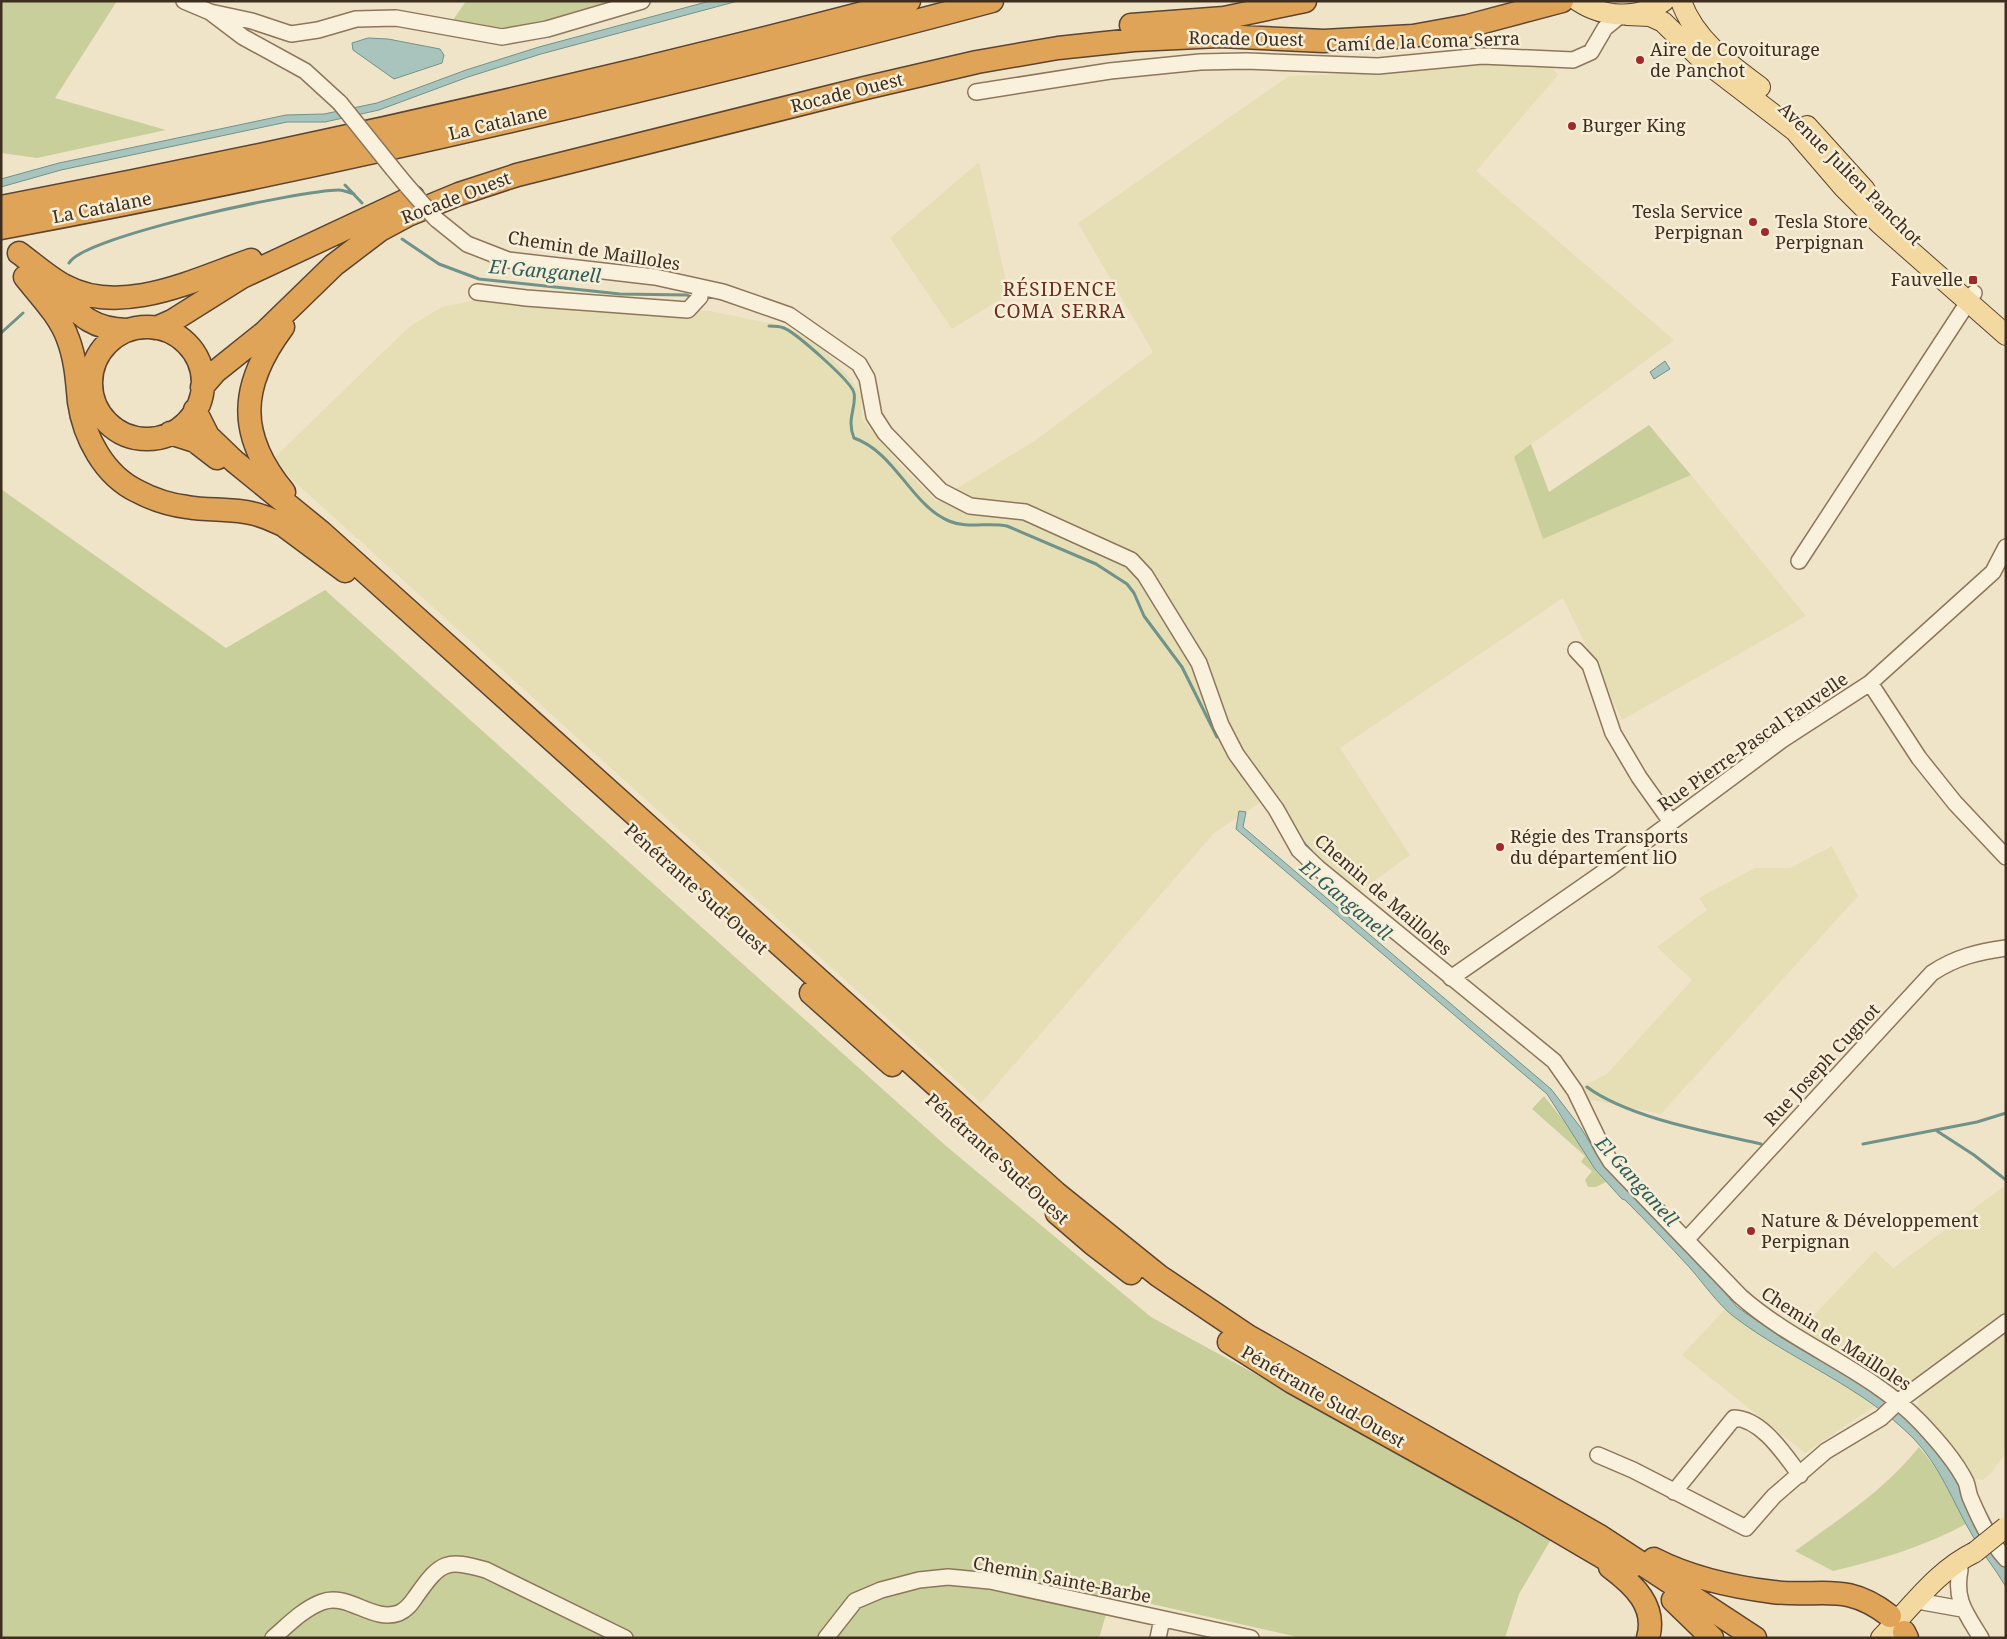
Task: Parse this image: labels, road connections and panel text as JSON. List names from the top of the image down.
{
  "streets": {
    "highway": ["Rocade Ouest", "La Catalane", "Pénétrante Sud-Ouest"],
    "main road": ["Avenue Julien Panchot"],
    "street": [
      "Camí de la Coma Serra",
      "Chemin de Mailloles",
      "Rue Pierre-Pascal Fauvelle",
      "Rue Joseph Cugnot",
      "Chemin Sainte-Barbe"
    ]
  },
  "crossings": [
    ["Rocade Ouest", "Pénétrante Sud-Ouest"],
    ["Camí de la Coma Serra", "Avenue Julien Panchot"],
    ["Chemin de Mailloles", "Rue Pierre-Pascal Fauvelle"],
    ["Chemin de Mailloles", "Rue Joseph Cugnot"]
  ],
  "districts": ["RÉSIDENCE COMA SERRA"],
  "water": ["El Ganganell"],
  "places": {
    "other": [
      "Aire de Covoiturage de Panchot",
      "Burger King",
      "Tesla Service Perpignan",
      "Tesla Store Perpignan",
      "Régie des Transports du département liO",
      "Nature & Développement Perpignan"
    ],
    "transit": ["Fauvelle"]
  }
}
